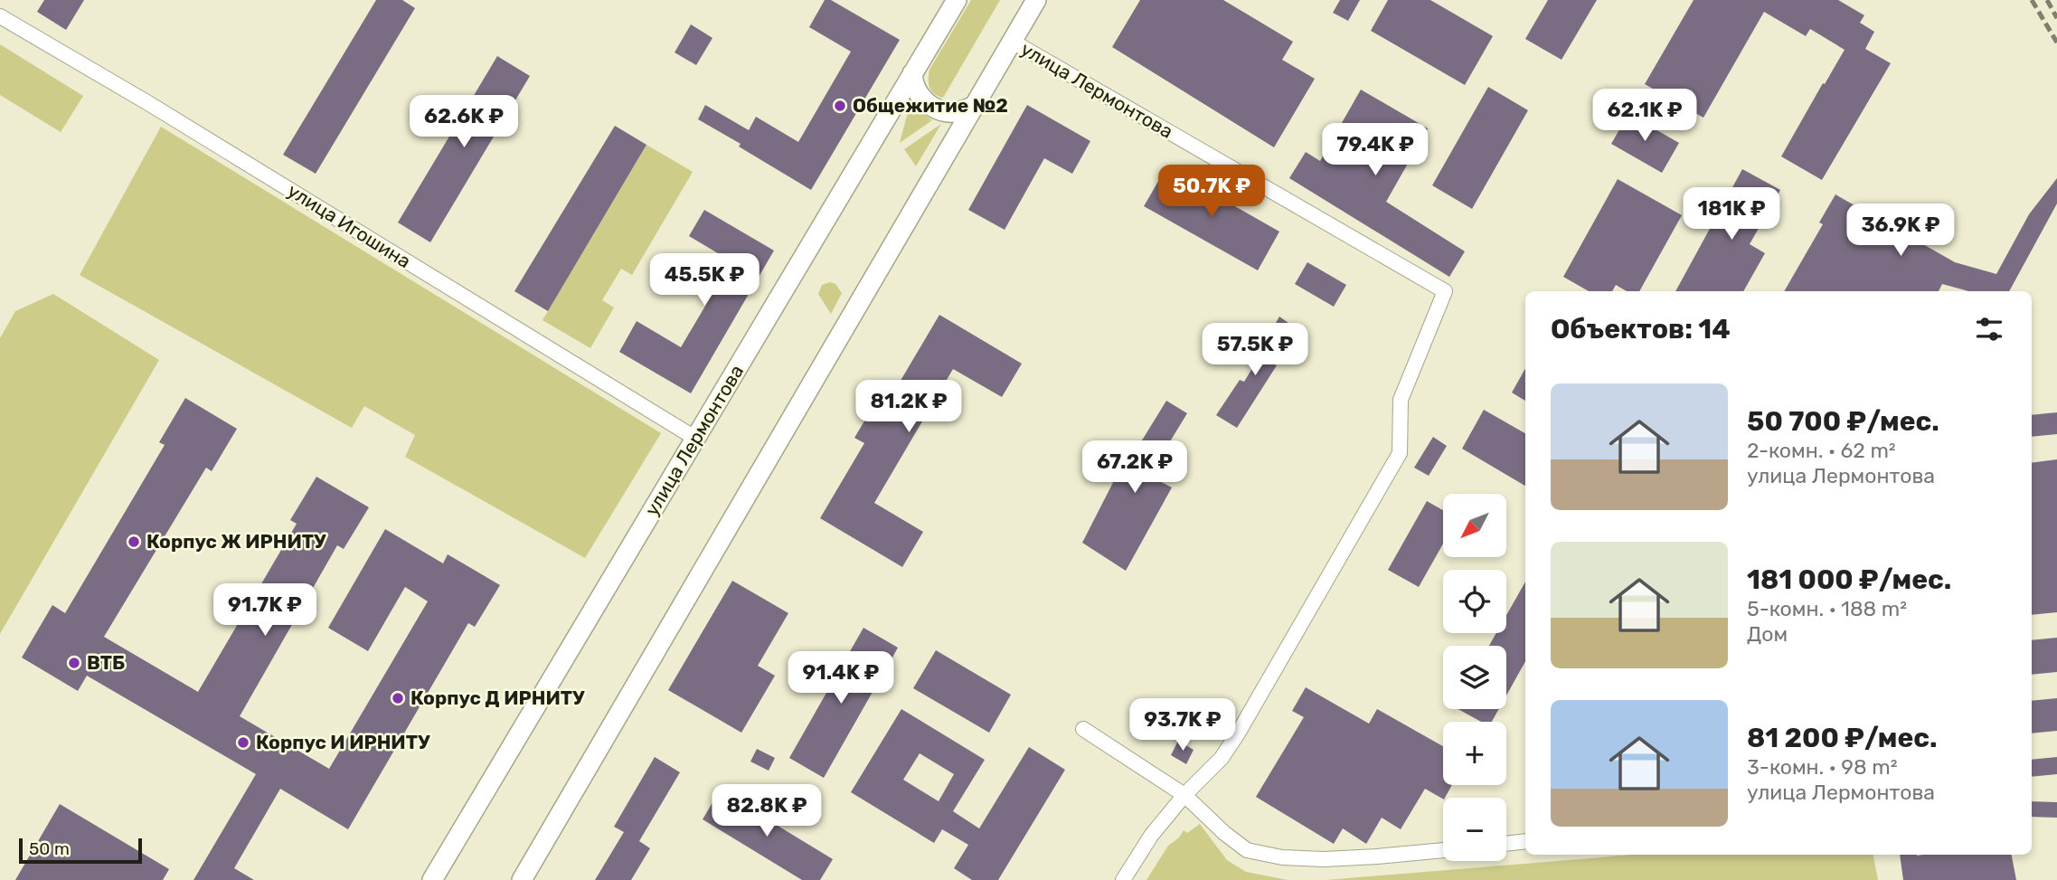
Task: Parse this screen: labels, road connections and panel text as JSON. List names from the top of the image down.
{
  "streets": {
    "main road": ["улица Лермонтова"],
    "street": ["улица Игошина"]
  },
  "crossings": [
    ["улица Лермонтова", "улица Игошина"]
  ],
  "places": [
    "Общежитие №2",
    "Корпус Ж ИРНИТУ",
    "ВТБ",
    "Корпус Д ИРНИТУ",
    "Корпус И ИРНИТУ"
  ],
  "scale_bar": "50 m",
  "north": "bottom left",
  "page": {
    "price": [
      "62.1K ₽",
      "62.6K ₽",
      "79.4K ₽",
      "50.7K ₽",
      "181K ₽",
      "36.9K ₽",
      "45.5K ₽",
      "57.5K ₽",
      "81.2K ₽",
      "67.2K ₽",
      "91.7K ₽",
      "91.4K ₽",
      "93.7K ₽",
      "82.8K ₽"
    ],
    "heading": "Объектов: 14",
    "list": [
      {
        "name": "50 700 ₽/мес.",
        "note": "2-комн. · 62 m² · улица Лермонтова"
      },
      {
        "name": "181 000 ₽/мес.",
        "note": "5-комн. · 188 m² · Дом"
      },
      {
        "name": "81 200 ₽/мес.",
        "note": "3-комн. · 98 m² · улица Лермонтова"
      }
    ],
    "map_buttons": ["+", "−"],
    "scale": "50 m"
  }
}
